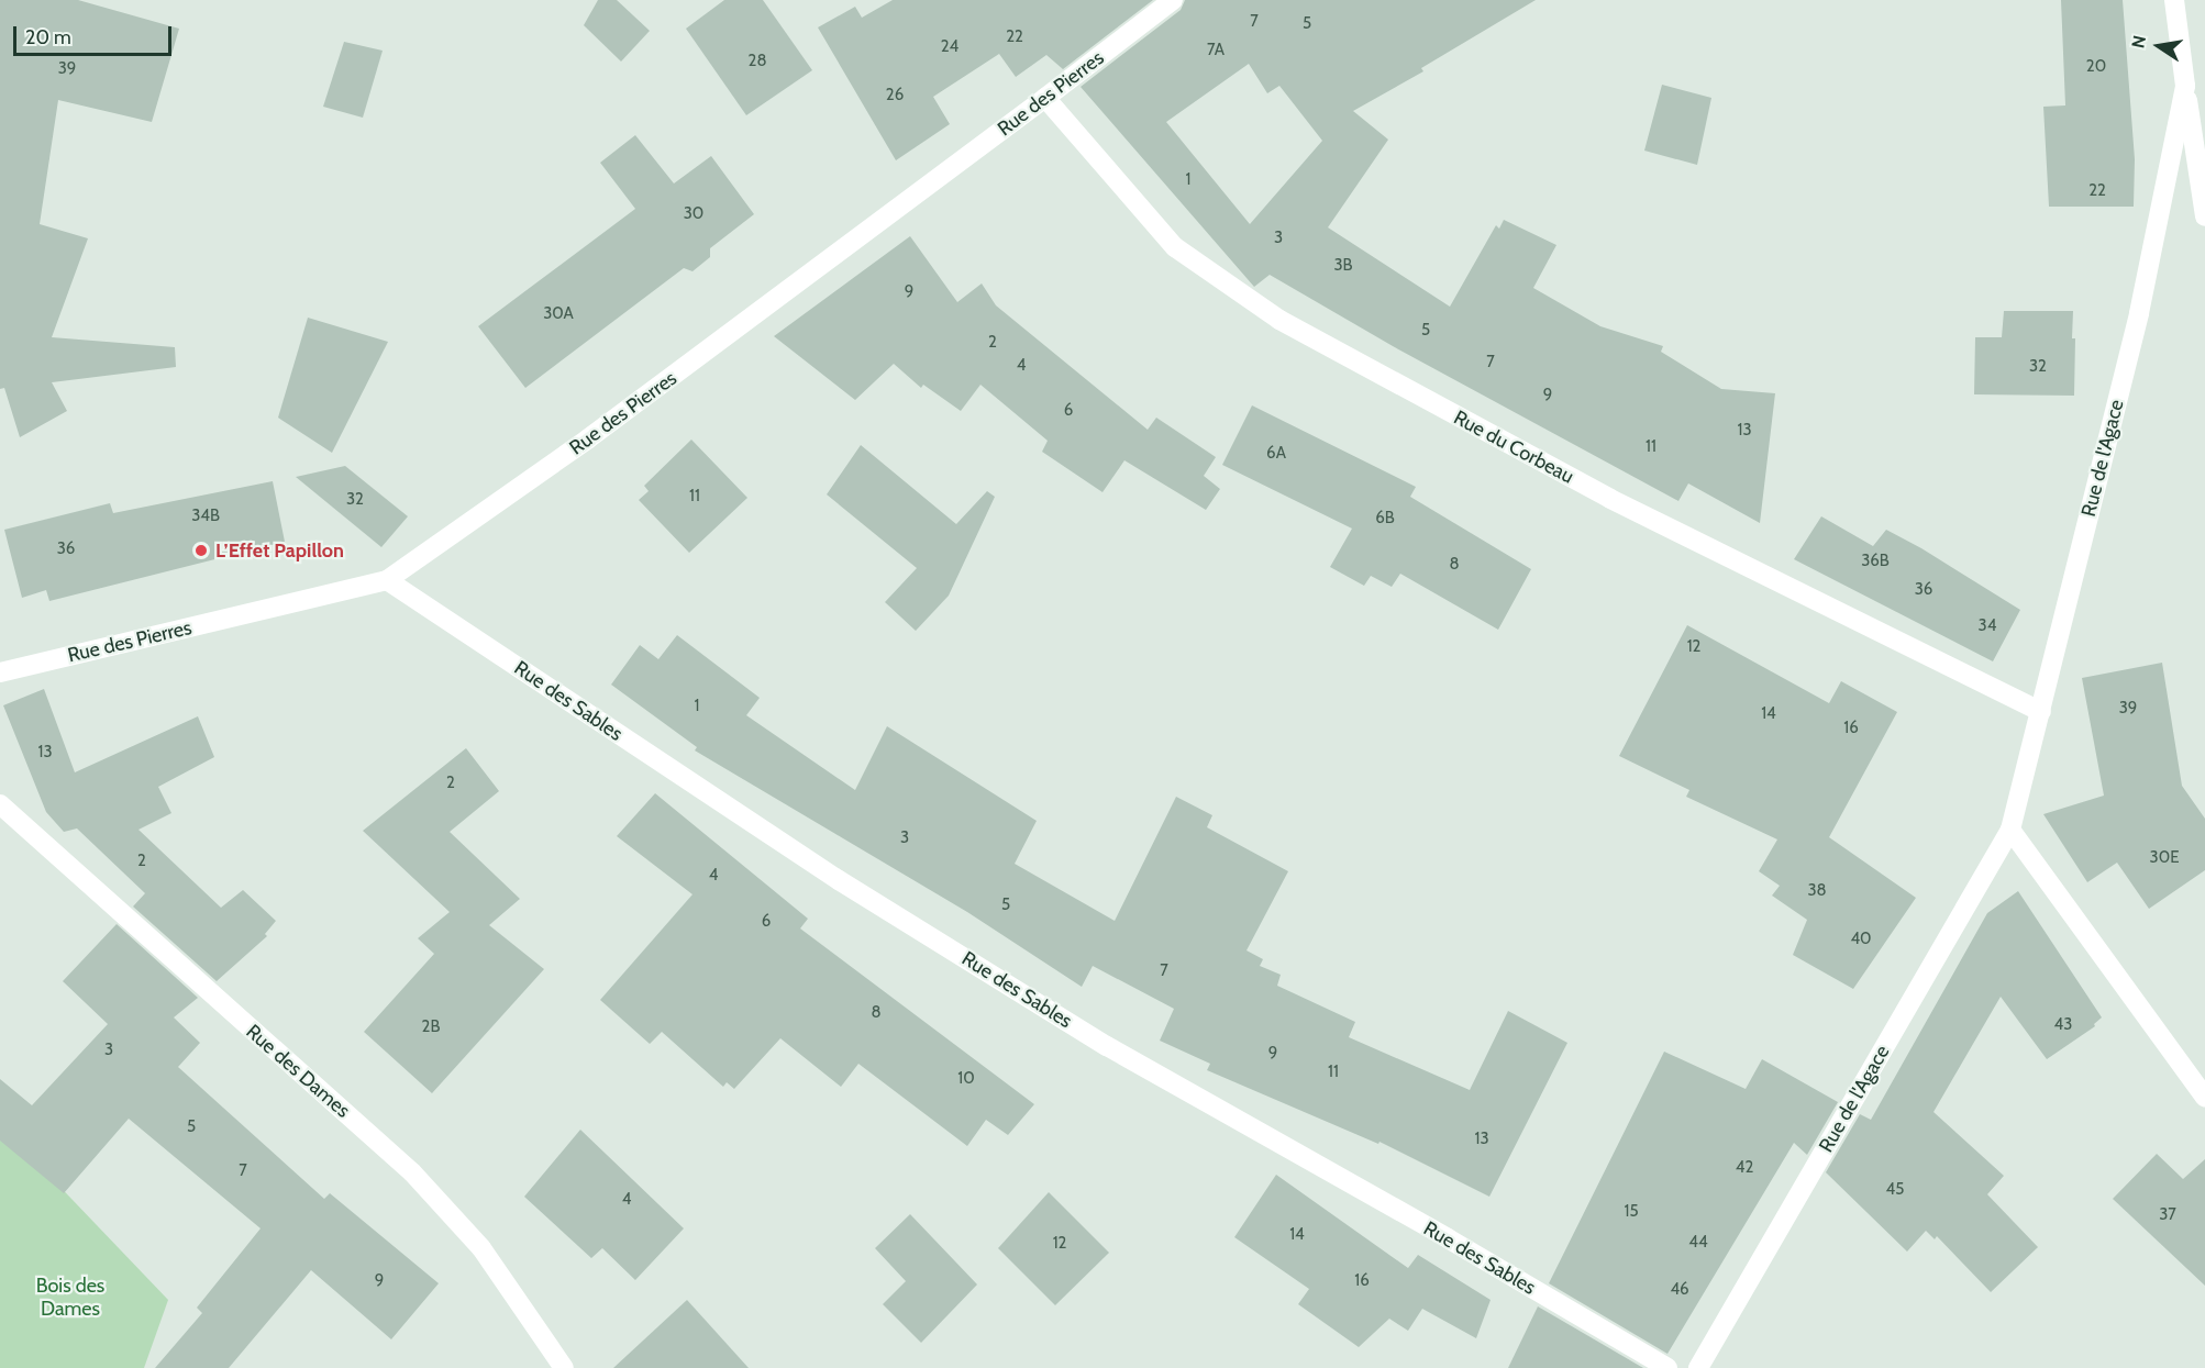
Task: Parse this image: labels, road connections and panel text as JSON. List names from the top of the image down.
{
  "streets": {
    "street": [
      "Rue des Pierres",
      "Rue du Corbeau",
      "Rue de l'Agace",
      "Rue des Sables",
      "Rue des Dames"
    ]
  },
  "crossings": [
    ["Rue des Pierres", "Rue du Corbeau"],
    ["Rue des Pierres", "Rue des Sables"],
    ["Rue du Corbeau", "Rue de l'Agace"]
  ],
  "parks": ["Bois des Dames"],
  "places": ["L’Effet Papillon"],
  "house_numbers": [
    "7",
    "5",
    "22",
    "24",
    "7A",
    "28",
    "20",
    "39",
    "26",
    "1",
    "22",
    "30",
    "3",
    "3B",
    "9",
    "30A",
    "5",
    "2",
    "7",
    "4",
    "32",
    "9",
    "6",
    "13",
    "11",
    "6A",
    "11",
    "32",
    "34B",
    "6B",
    "36",
    "36B",
    "8",
    "36",
    "34",
    "12",
    "1",
    "39",
    "14",
    "16",
    "13",
    "2",
    "3",
    "30E",
    "2",
    "4",
    "38",
    "5",
    "6",
    "40",
    "7",
    "8",
    "43",
    "2B",
    "3",
    "9",
    "11",
    "10",
    "5",
    "13",
    "42",
    "7",
    "45",
    "4",
    "15",
    "37",
    "14",
    "44",
    "12",
    "9",
    "16",
    "46"
  ],
  "scale_bar": "20 m",
  "north": "left"
}
